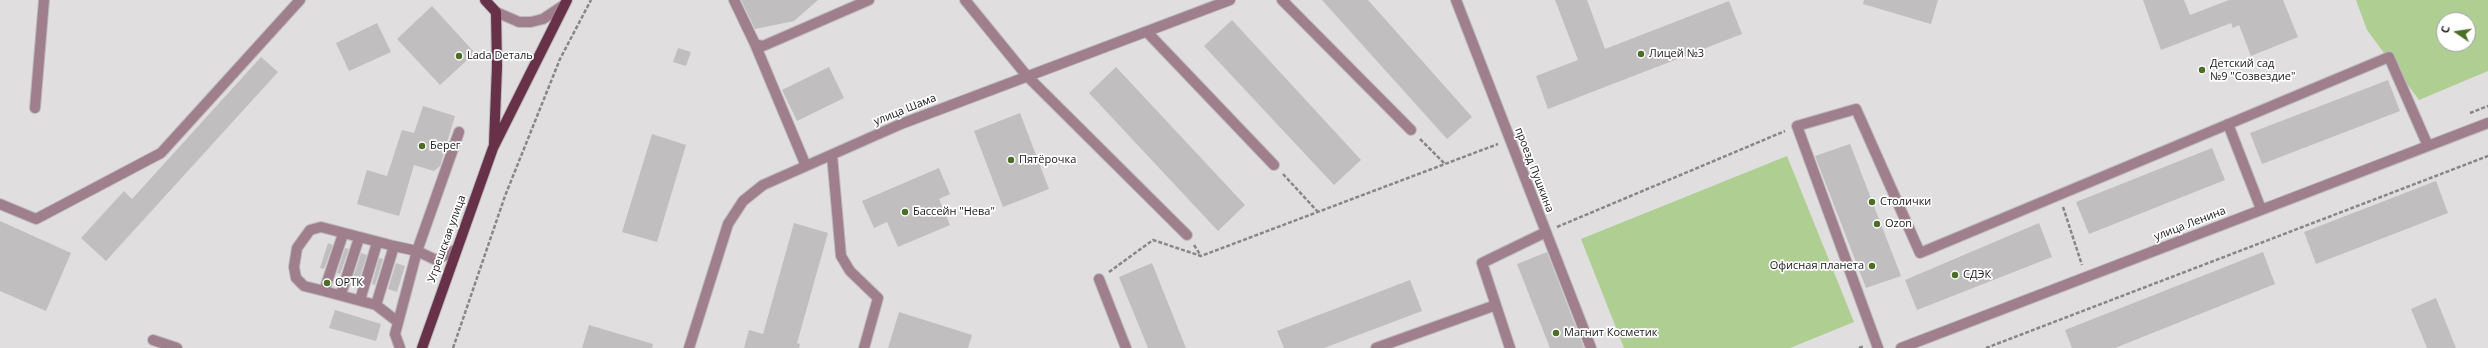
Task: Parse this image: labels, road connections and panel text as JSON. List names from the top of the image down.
{
  "streets": {
    "main road": ["Угрешская улица"],
    "street": ["улица Шама", "проезд Пушкина", "улица Ленина"]
  },
  "places": [
    "Лицей №3",
    "Lada Dеталь",
    "Детский сад №9 \"Созвездие\"",
    "Берег",
    "Пятёрочка",
    "Столички",
    "Бассейн \"Нева\"",
    "Ozon",
    "Офисная планета",
    "СДЭК",
    "ОРТК",
    "Магнит Косметик"
  ],
  "north": "left"
}
